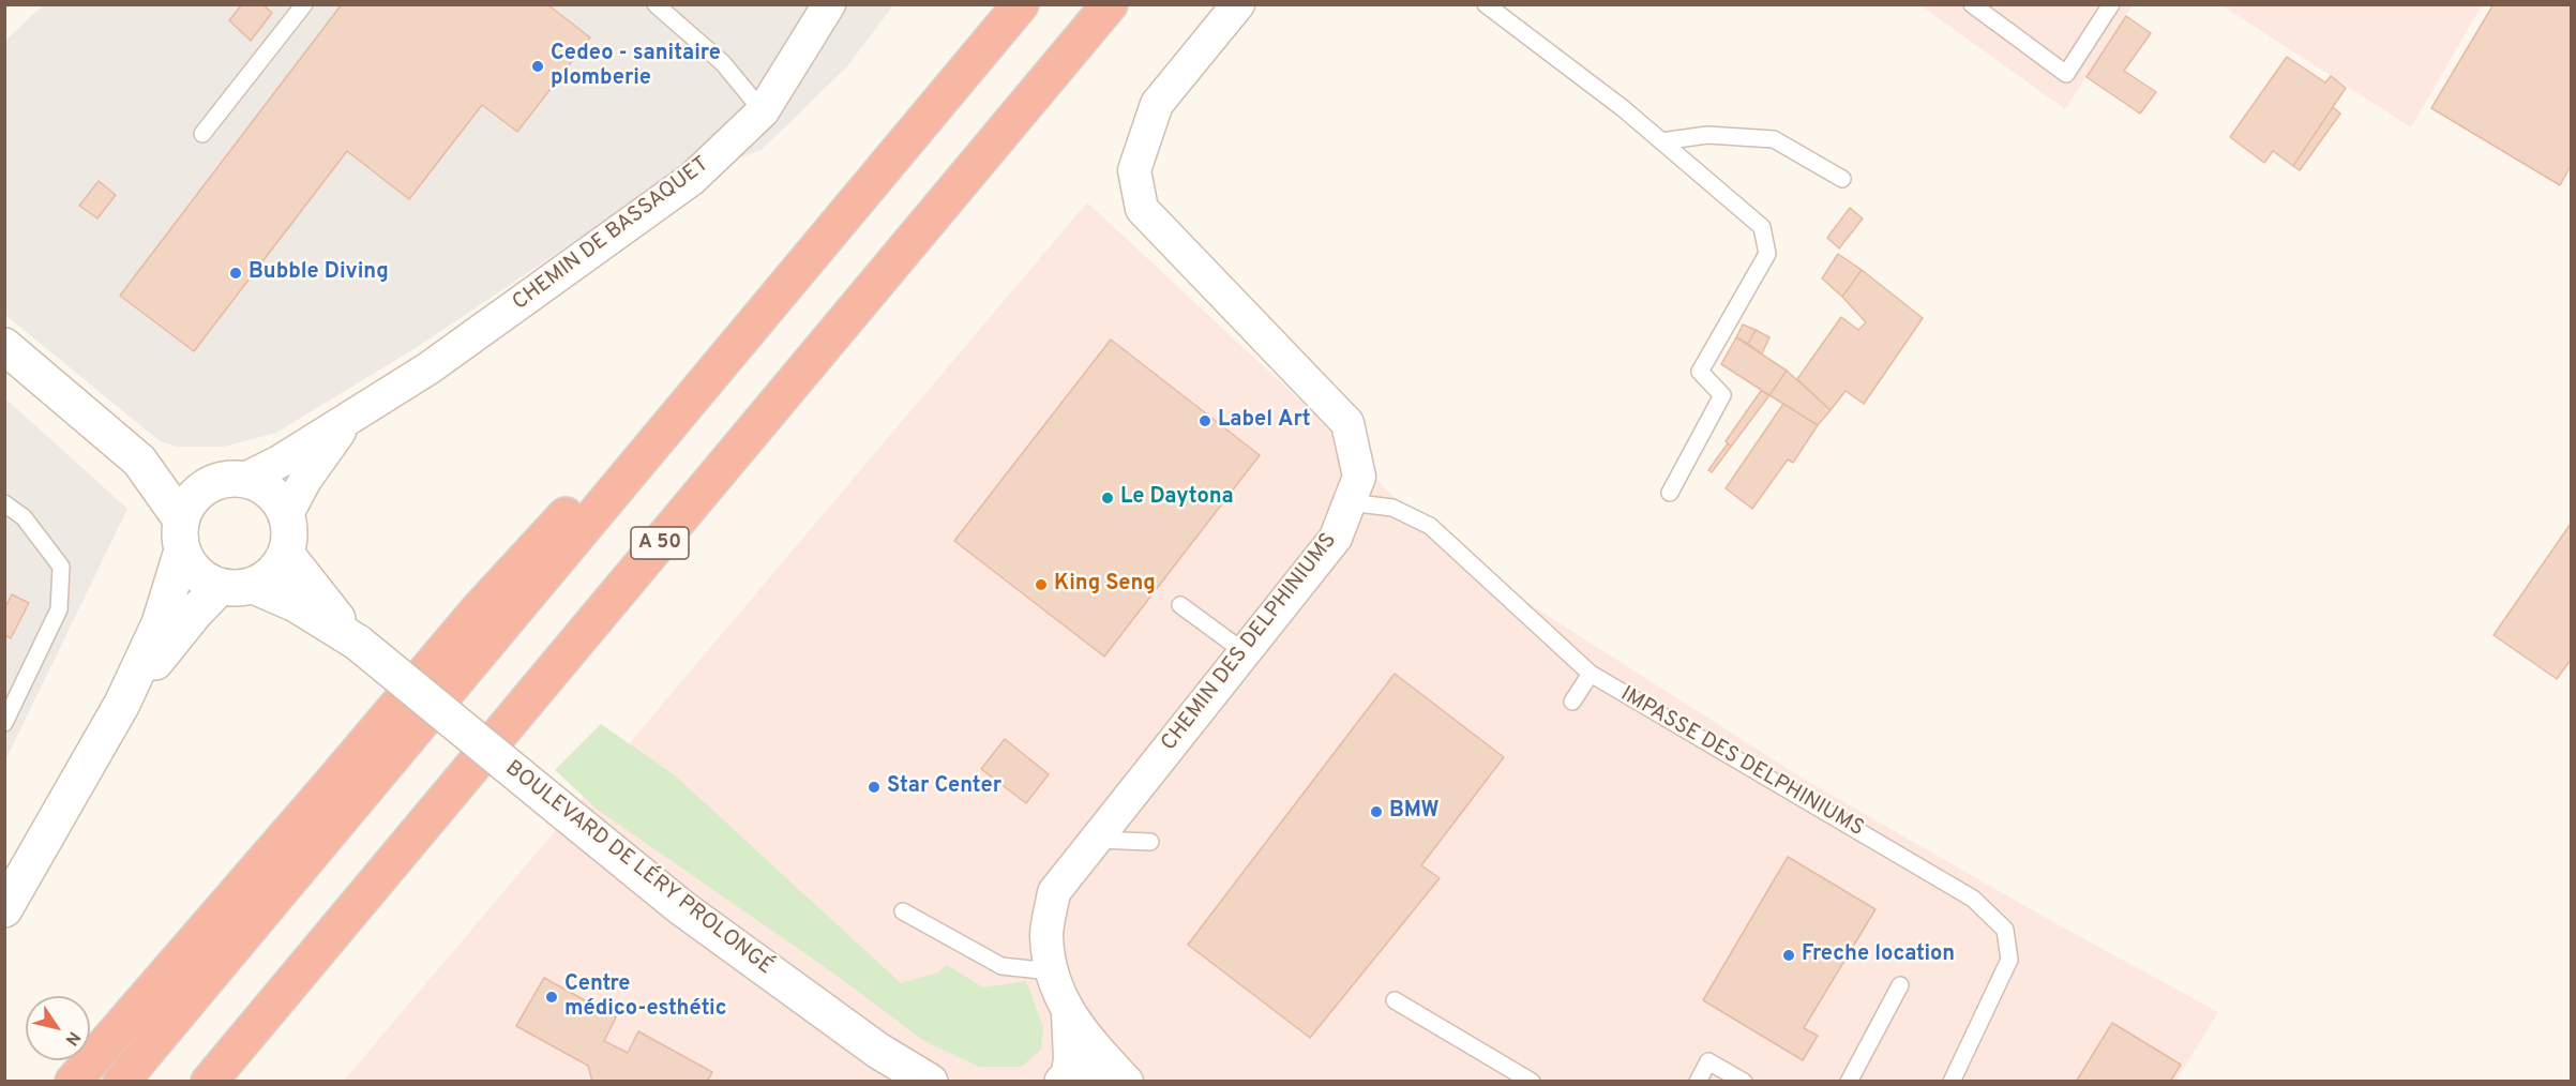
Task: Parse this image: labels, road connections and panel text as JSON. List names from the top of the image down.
{
  "streets": {
    "highway": ["A 50"],
    "street": ["CHEMIN DE BASSAQUET", "CHEMIN DES DELPHINIUMS", "BOULEVARD DE LÉRY PROLONGÉ"],
    "lane": ["IMPASSE DES DELPHINIUMS"]
  },
  "crossings": [
    ["CHEMIN DE BASSAQUET", "BOULEVARD DE LÉRY PROLONGÉ"],
    ["CHEMIN DES DELPHINIUMS", "IMPASSE DES DELPHINIUMS"]
  ],
  "places": [
    "Cedeo - sanitaire plomberie",
    "Bubble Diving",
    "Label Art",
    "Le Daytona",
    "King Seng",
    "Star Center",
    "BMW",
    "Freche location",
    "Centre médico-esthétic"
  ],
  "north": "bottom right"
}
